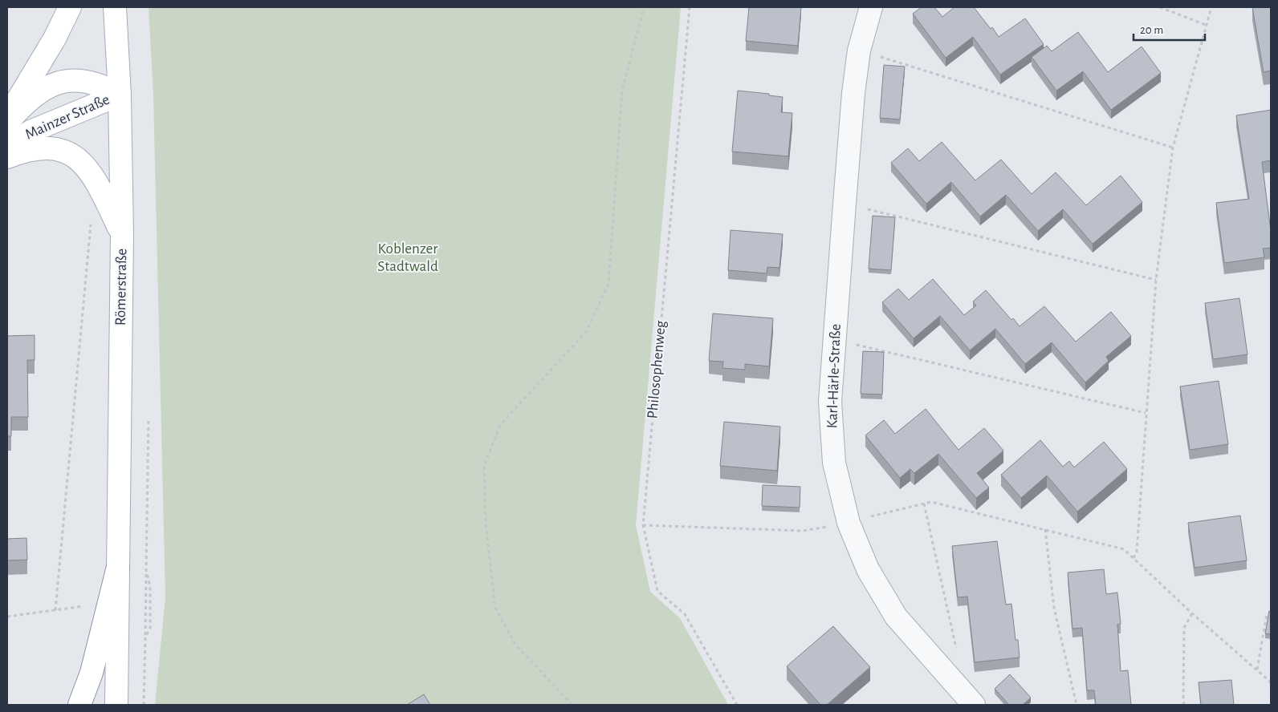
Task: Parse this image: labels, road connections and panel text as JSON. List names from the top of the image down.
{
  "streets": {
    "main road": ["Mainzer Straße", "Römerstraße"],
    "street": ["Karl-Härle-Straße"],
    "path": ["Philosophenweg"]
  },
  "crossings": [
    ["Mainzer Straße", "Römerstraße"]
  ],
  "parks": ["Koblenzer Stadtwald"],
  "scale_bar": "20 m"
}
